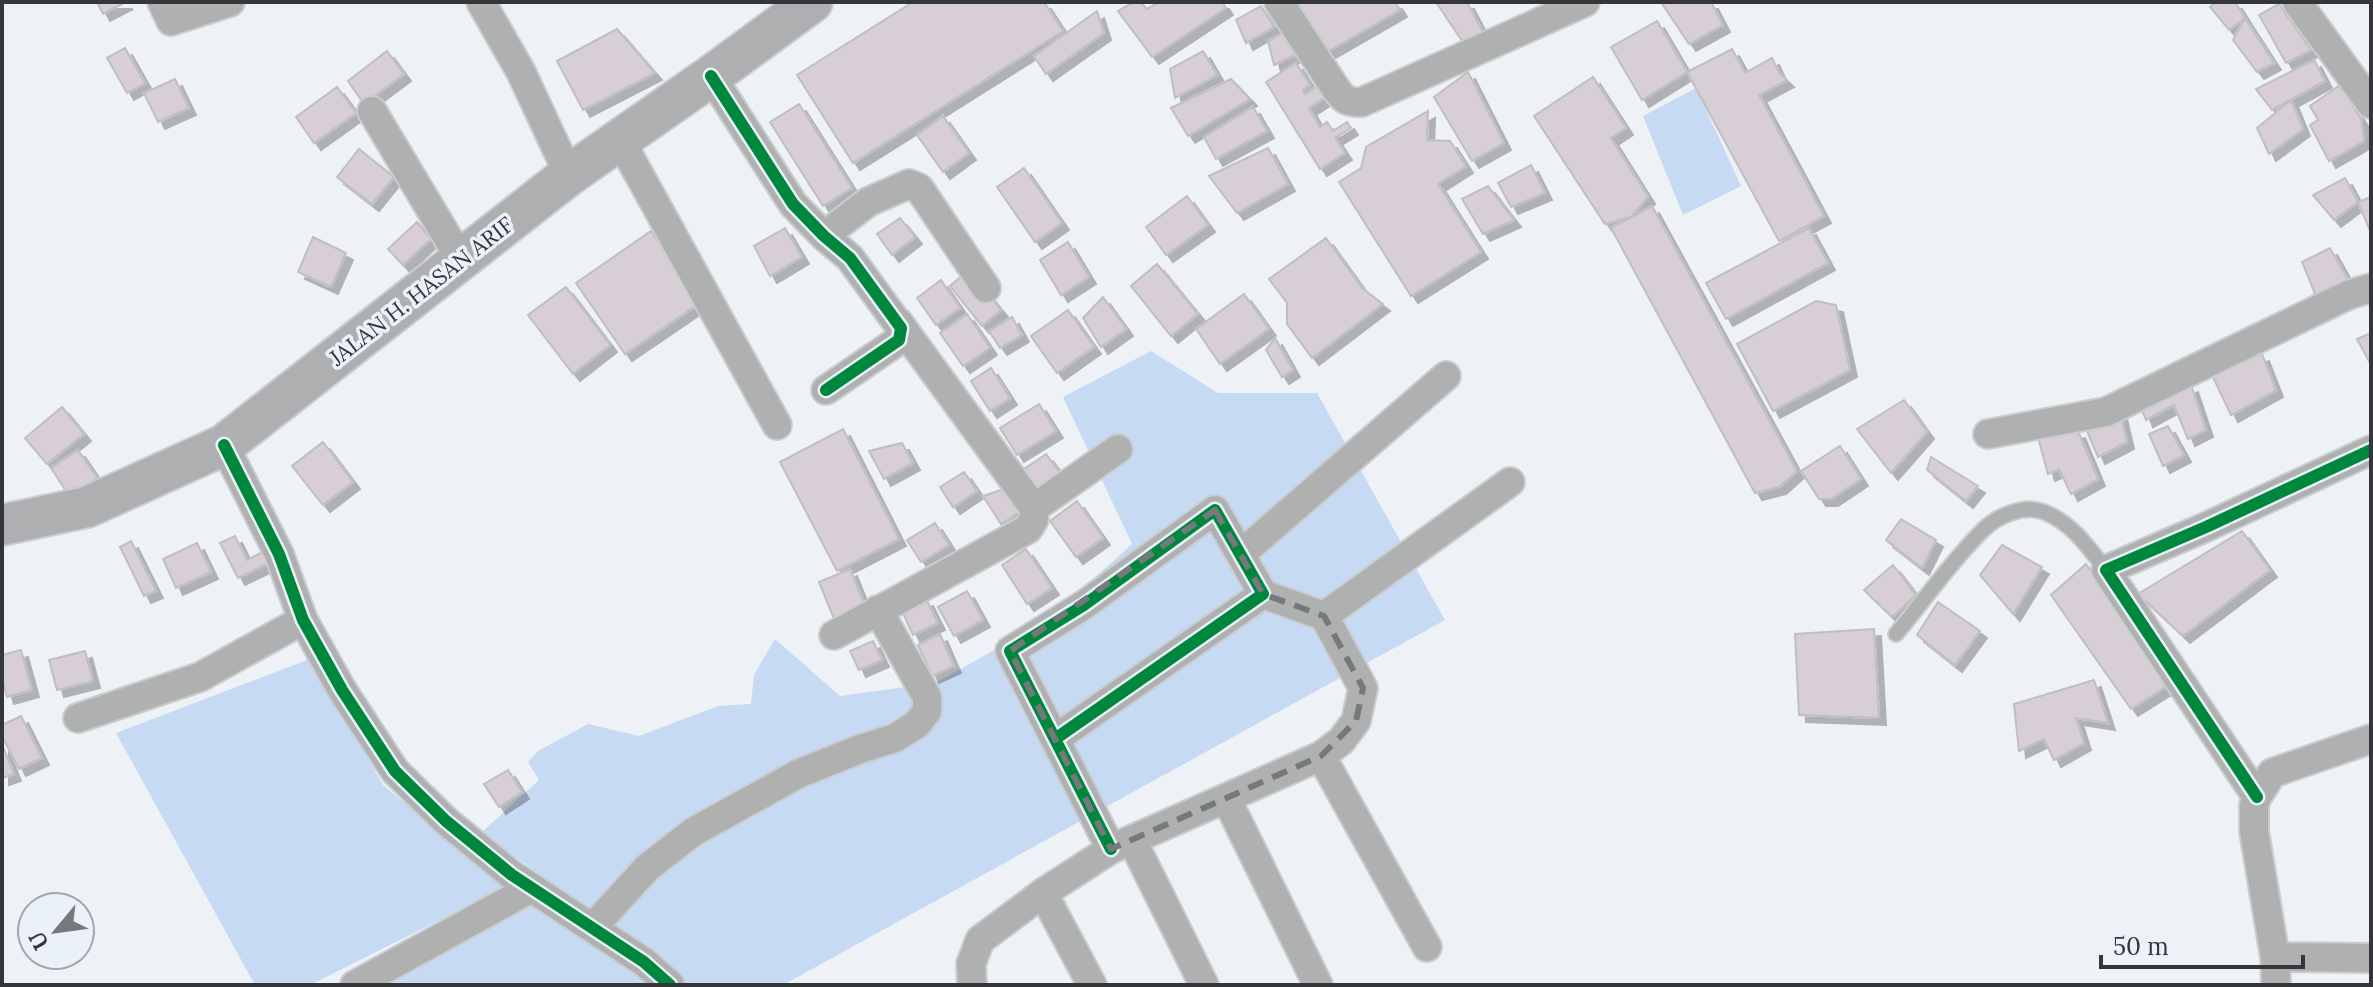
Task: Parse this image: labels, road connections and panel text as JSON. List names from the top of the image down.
{
  "streets": {
    "main road": ["JALAN H. HASAN ARIF"]
  },
  "scale_bar": "50 m",
  "north": "bottom left"
}
